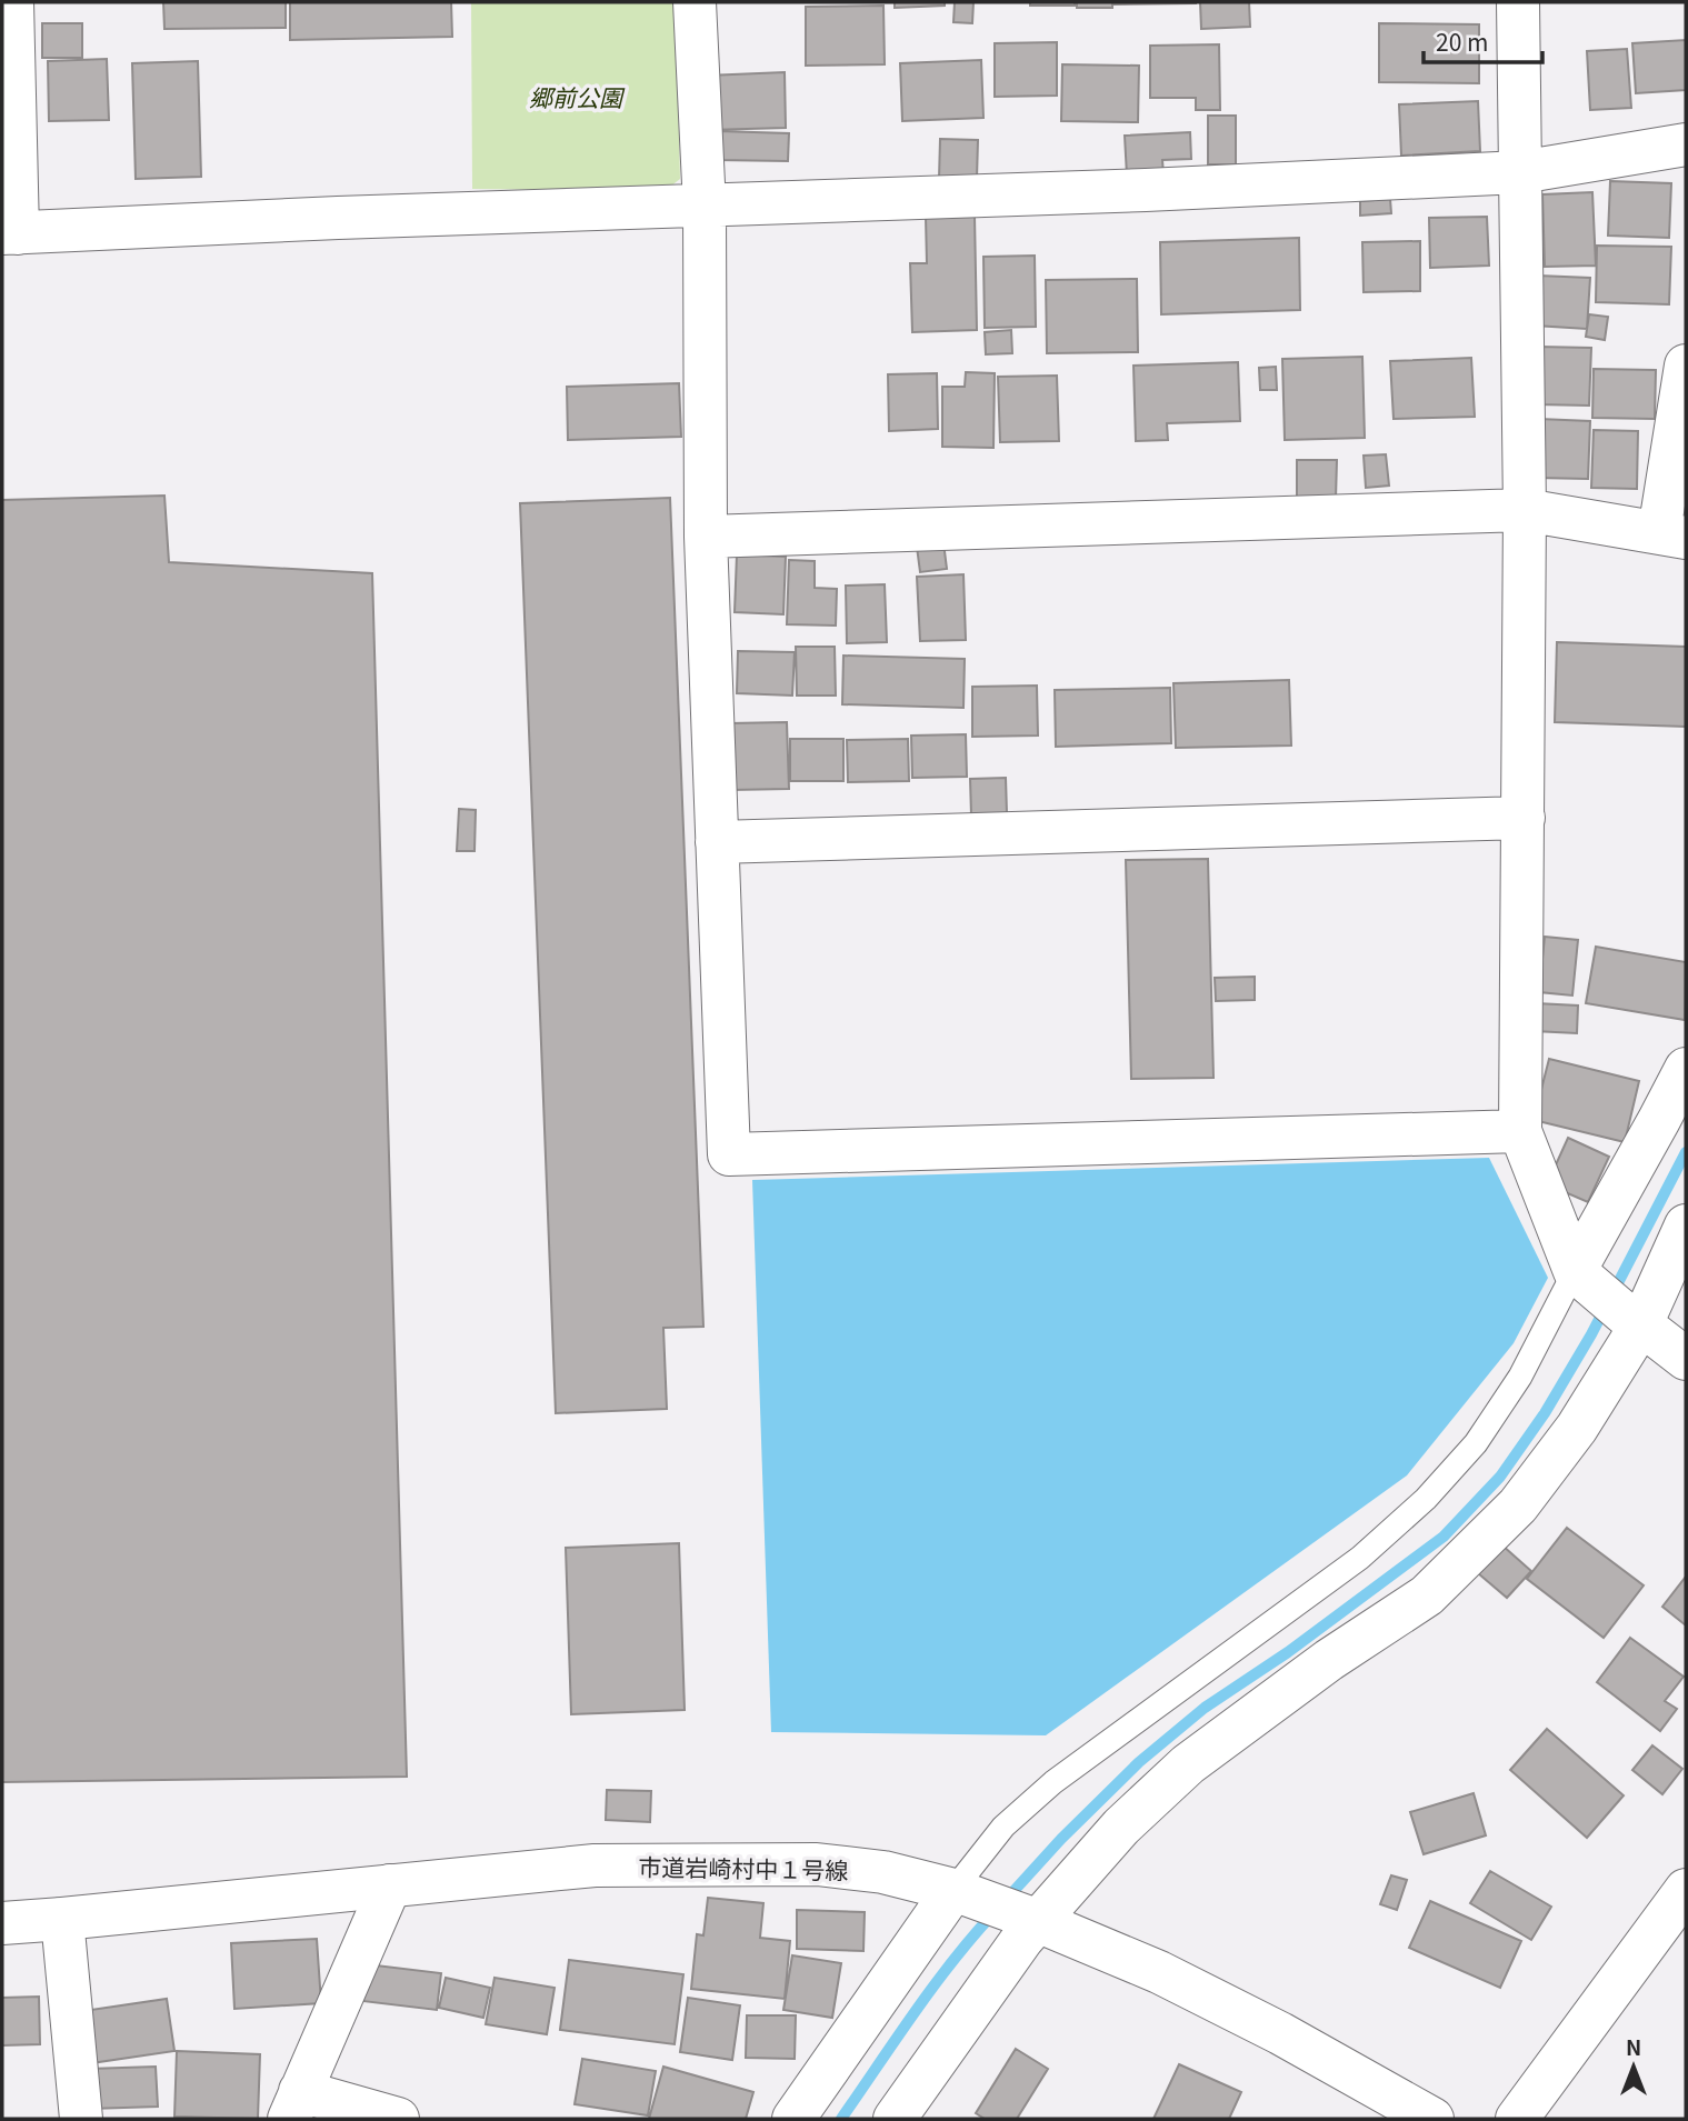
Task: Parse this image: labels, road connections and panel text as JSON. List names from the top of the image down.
{
  "streets": {
    "street": ["市道岩崎村中１号線"]
  },
  "parks": ["郷前公園"],
  "scale_bar": "20 m",
  "north": "top"
}
